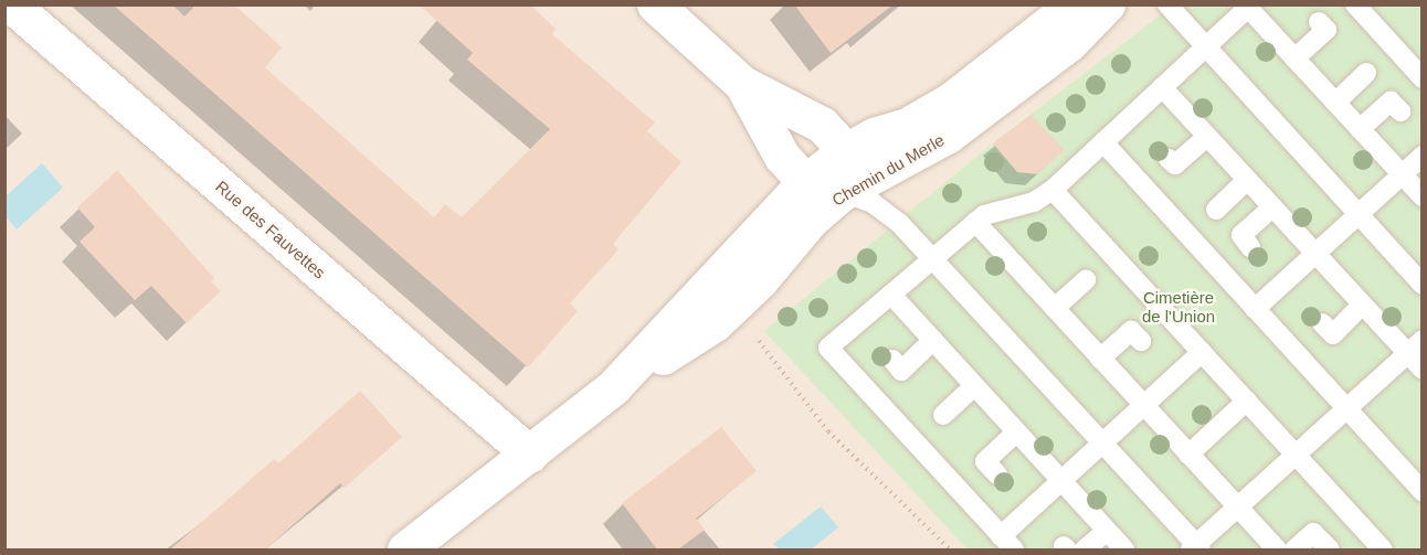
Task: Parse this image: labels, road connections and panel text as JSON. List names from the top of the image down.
{
  "streets": {
    "street": ["Chemin du Merle", "Rue des Fauvettes"]
  },
  "crossings": [
    ["Chemin du Merle", "Rue des Fauvettes"]
  ],
  "parks": ["Cimetière de l'Union"]
}
